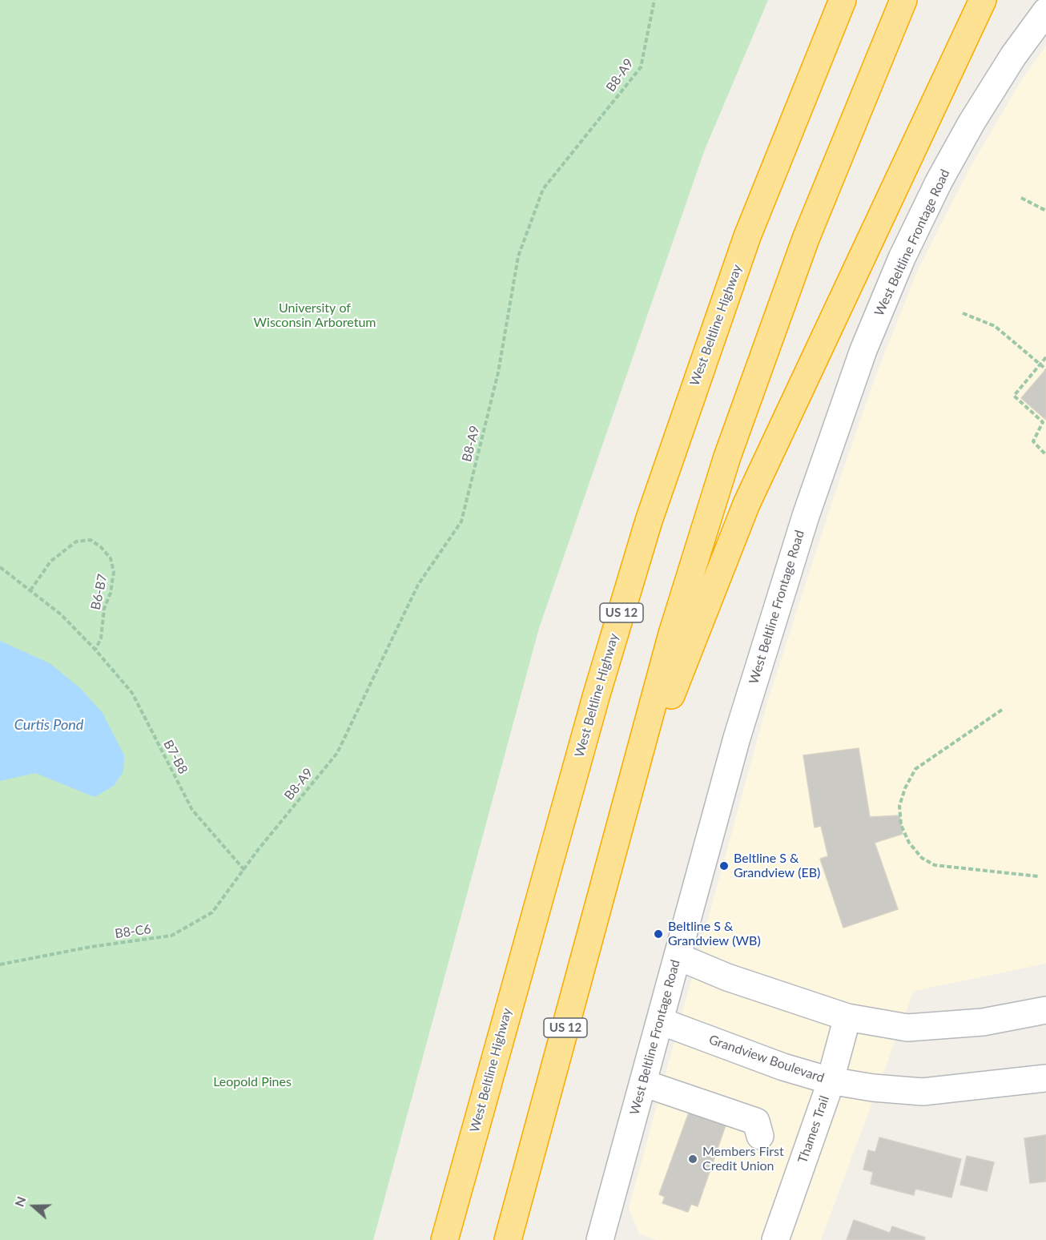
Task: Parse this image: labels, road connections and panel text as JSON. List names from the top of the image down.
{
  "streets": {
    "highway": ["West Beltline Highway", "US 12"],
    "street": ["West Beltline Frontage Road", "Grandview Boulevard", "Thames Trail"],
    "path": [
      "B8-A9",
      "B6-B7",
      "B7-B8",
      "B8-C6"
    ]
  },
  "crossings": [
    ["B8-A9", "B7-B8"],
    ["B8-A9", "B8-C6"],
    ["West Beltline Frontage Road", "Grandview Boulevard"],
    ["B6-B7", "B7-B8"],
    ["B7-B8", "B8-C6"],
    ["Grandview Boulevard", "Thames Trail"]
  ],
  "water": ["Curtis Pond"],
  "parks": ["University of Wisconsin Arboretum", "Leopold Pines"],
  "places": ["Beltline S & Grandview (EB)", "Beltline S & Grandview (WB)", "Members First Credit Union"],
  "north": "left"
}
